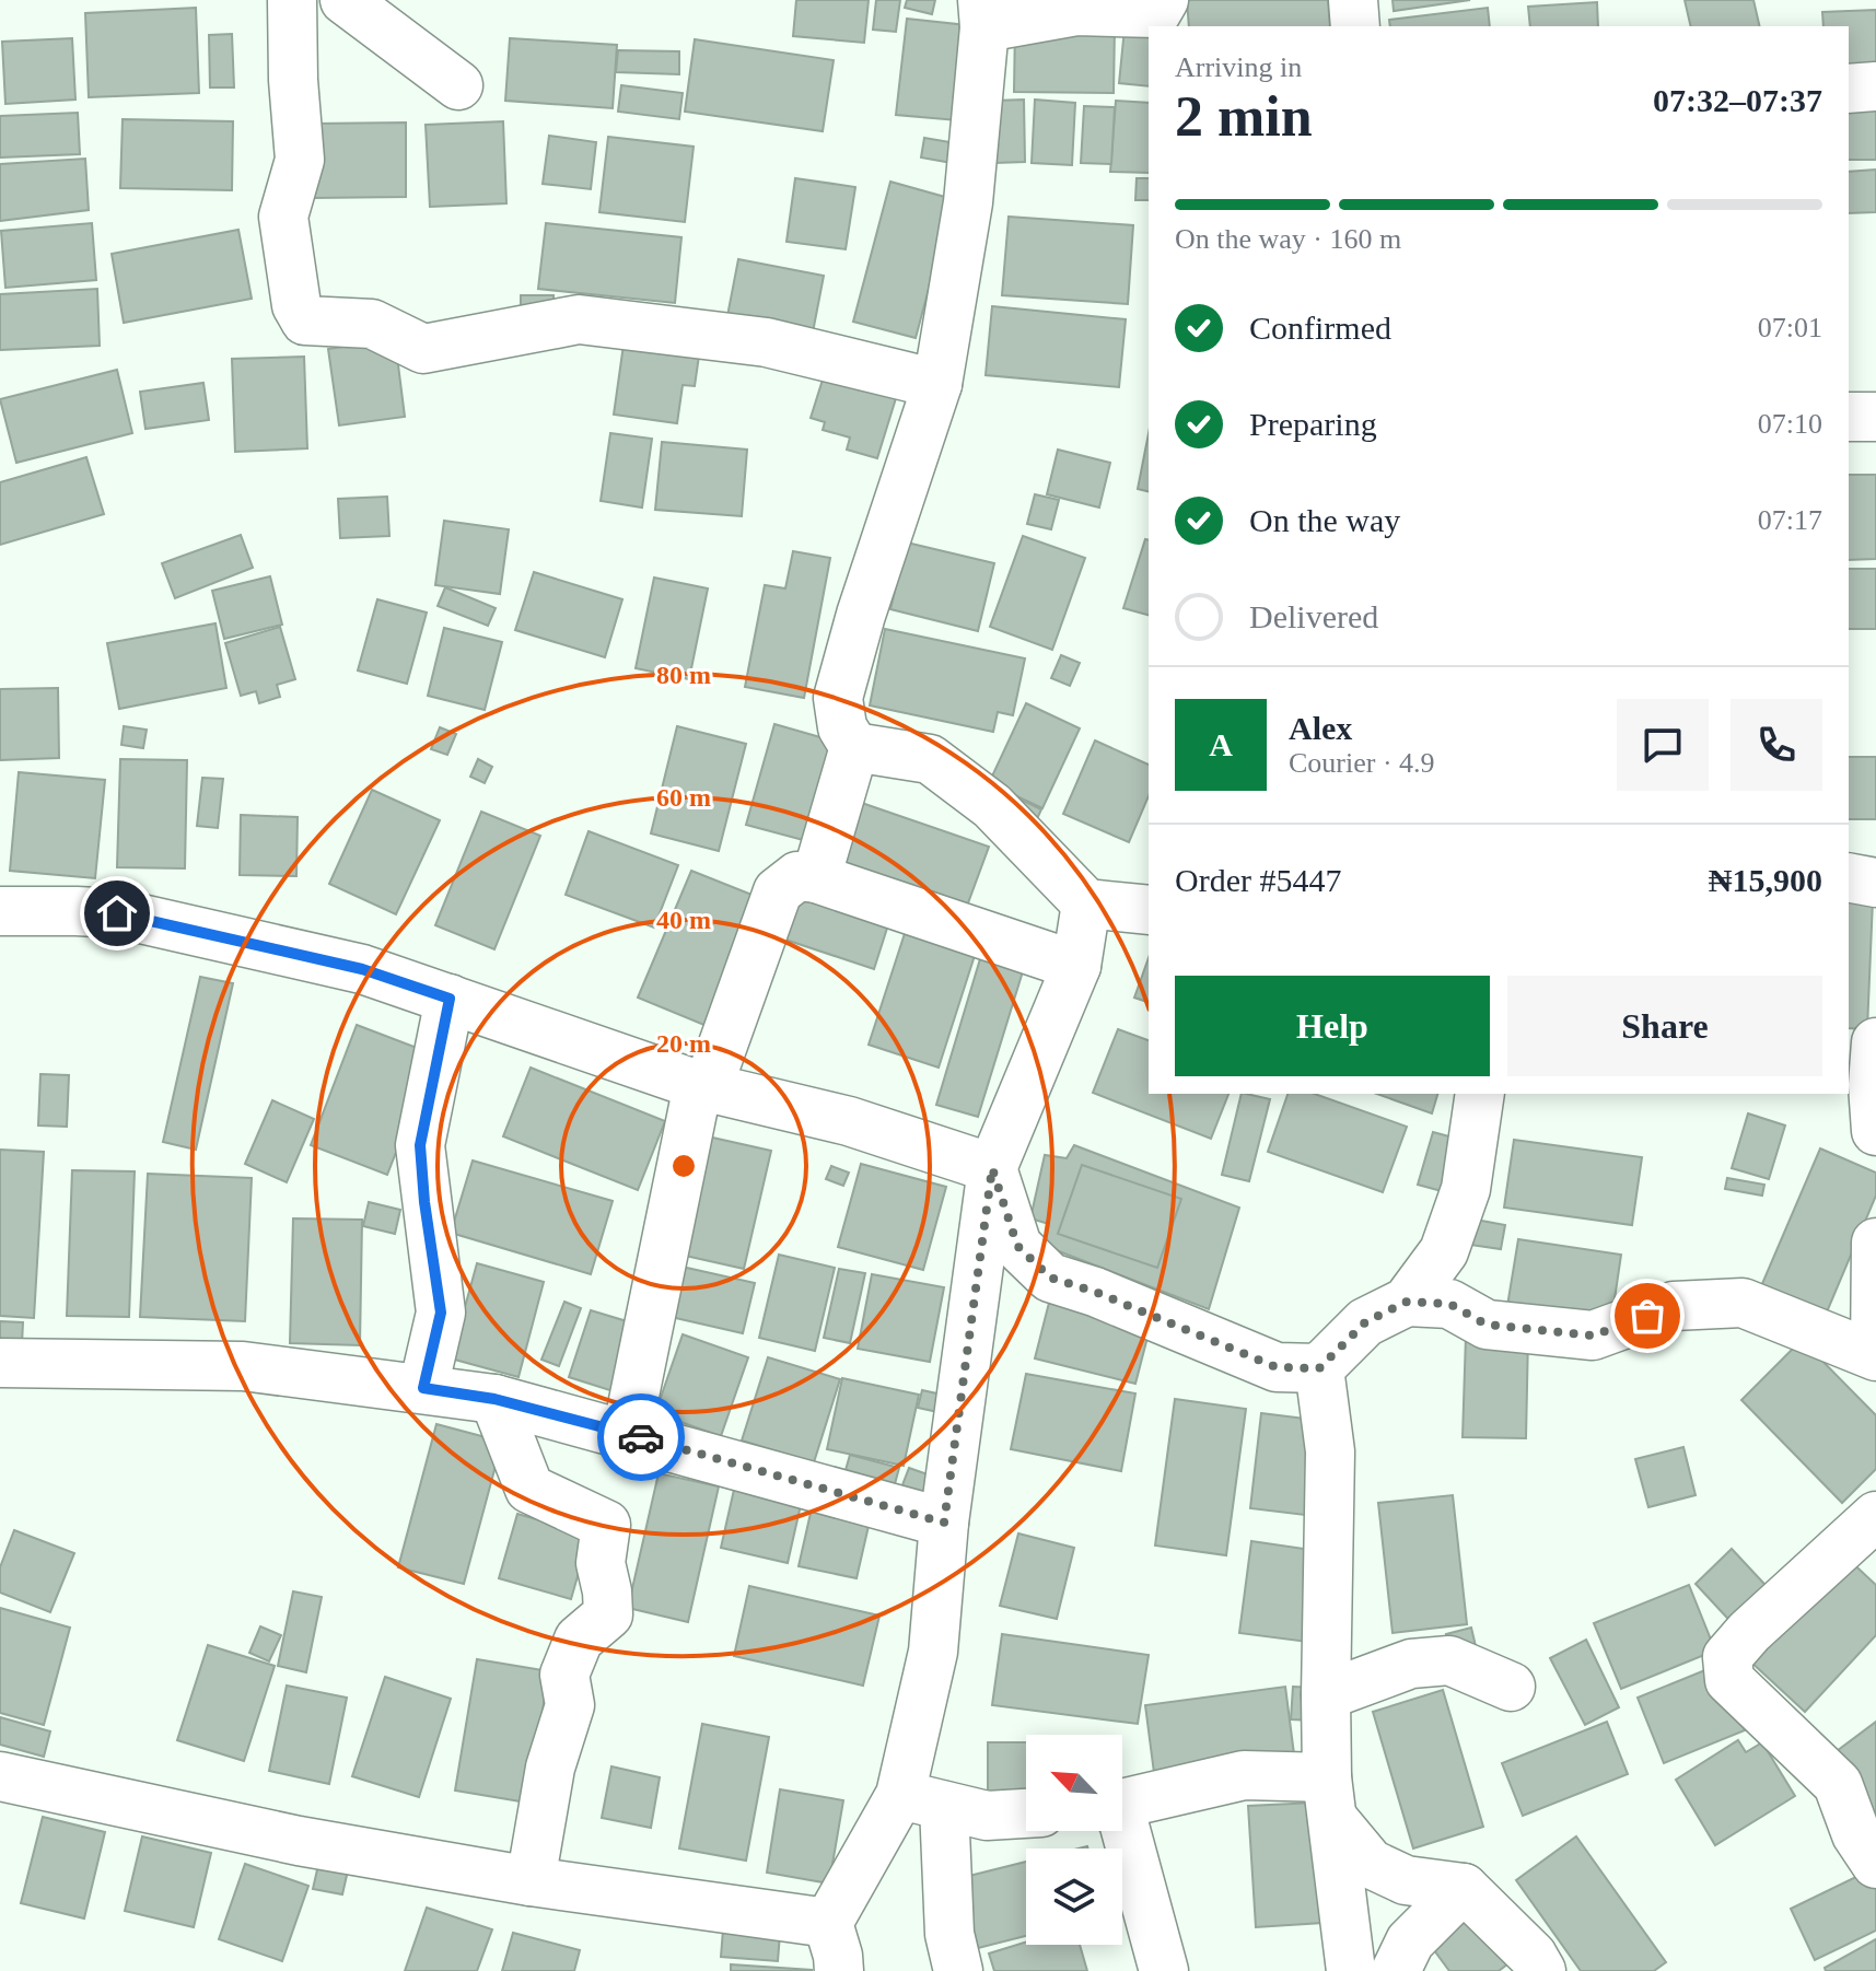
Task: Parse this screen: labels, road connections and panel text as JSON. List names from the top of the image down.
{
  "north": "top left",
  "page": {
    "heading": ["2 min", "Arriving in", "07:32–07:37"],
    "panel": [
      "Alex",
      "Courier · 4.9",
      "Order #5447",
      "₦15,900"
    ],
    "bar": "On the way · 160 m",
    "list": [
      ["Confirmed", "07:01"],
      ["Preparing", "07:10"],
      ["On the way", "07:17"],
      "Delivered"
    ],
    "round": "A",
    "buttons": ["Help", "Share"]
  },
  "rings": [
    "80 m",
    "60 m",
    "40 m",
    "20 m"
  ]
}
